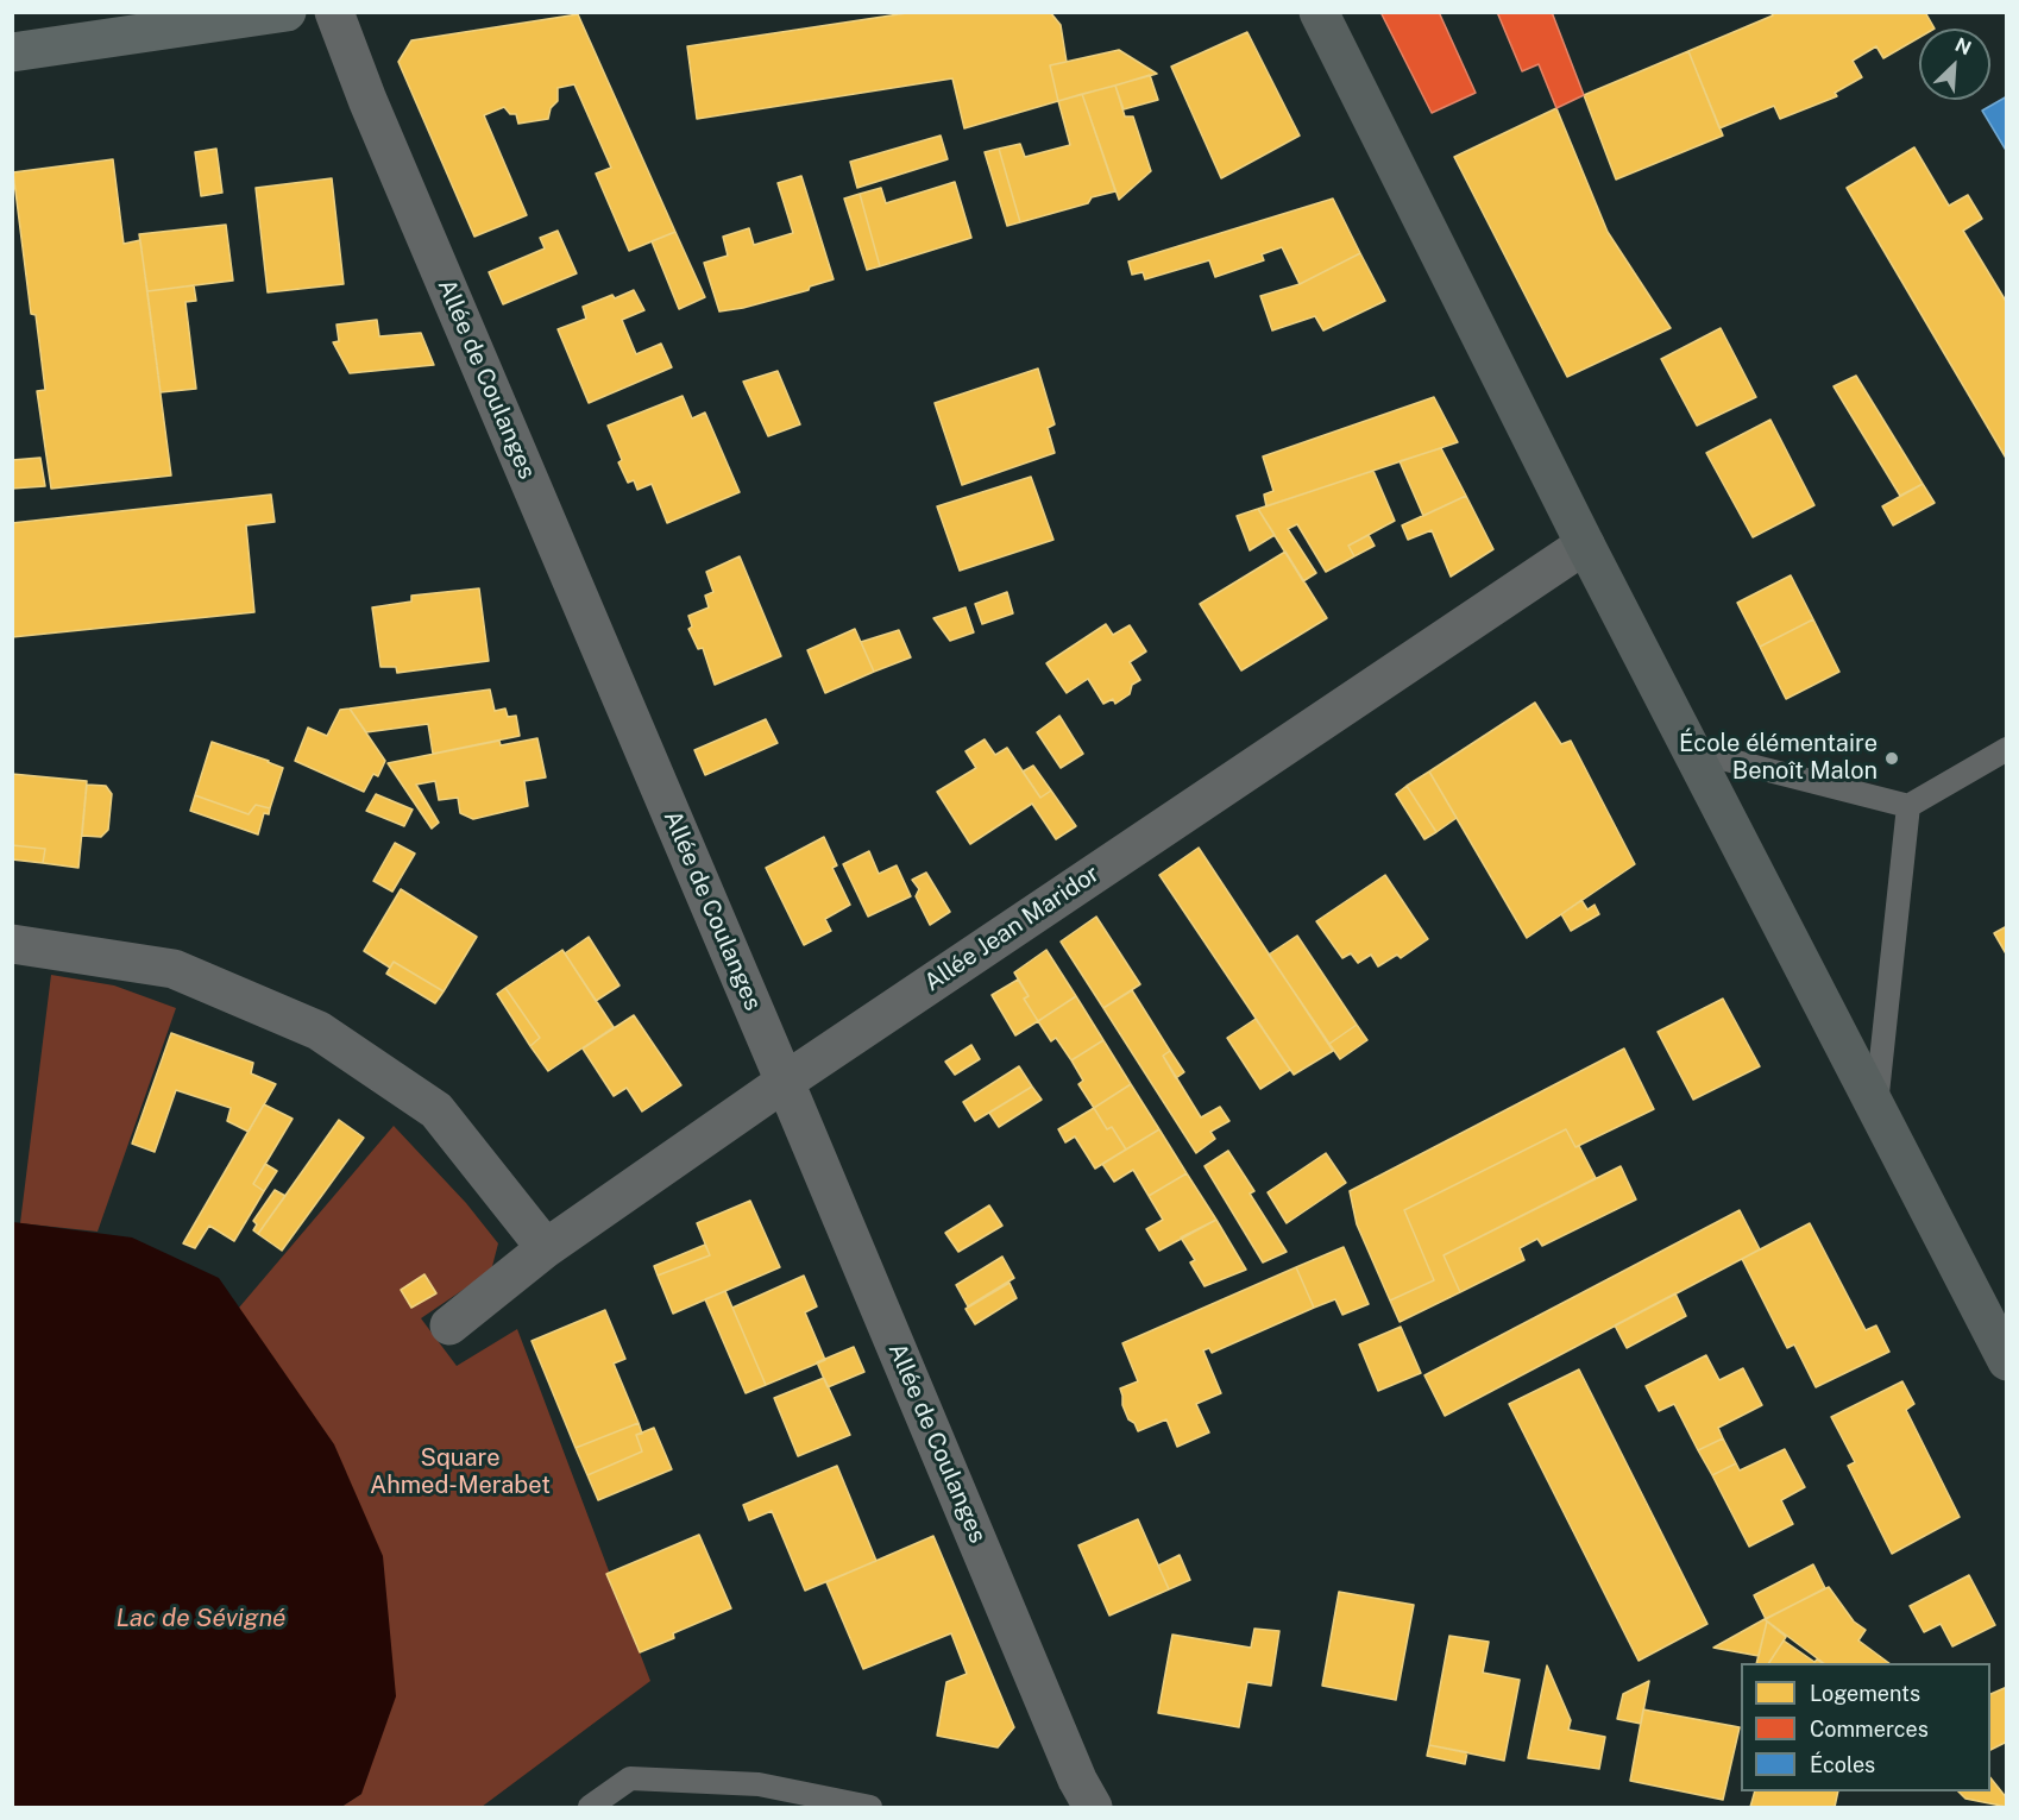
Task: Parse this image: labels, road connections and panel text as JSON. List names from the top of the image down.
{
  "streets": {
    "street": ["Allée de Coulanges", "Allée Jean Maridor"]
  },
  "crossings": [
    ["Allée de Coulanges", "Allée Jean Maridor"]
  ],
  "water": ["Lac de Sévigné"],
  "parks": ["Square Ahmed-Merabet"],
  "places": ["École élémentaire Benoît Malon"],
  "legend": ["Logements", "Commerces", "Écoles"],
  "north": "top right"
}
